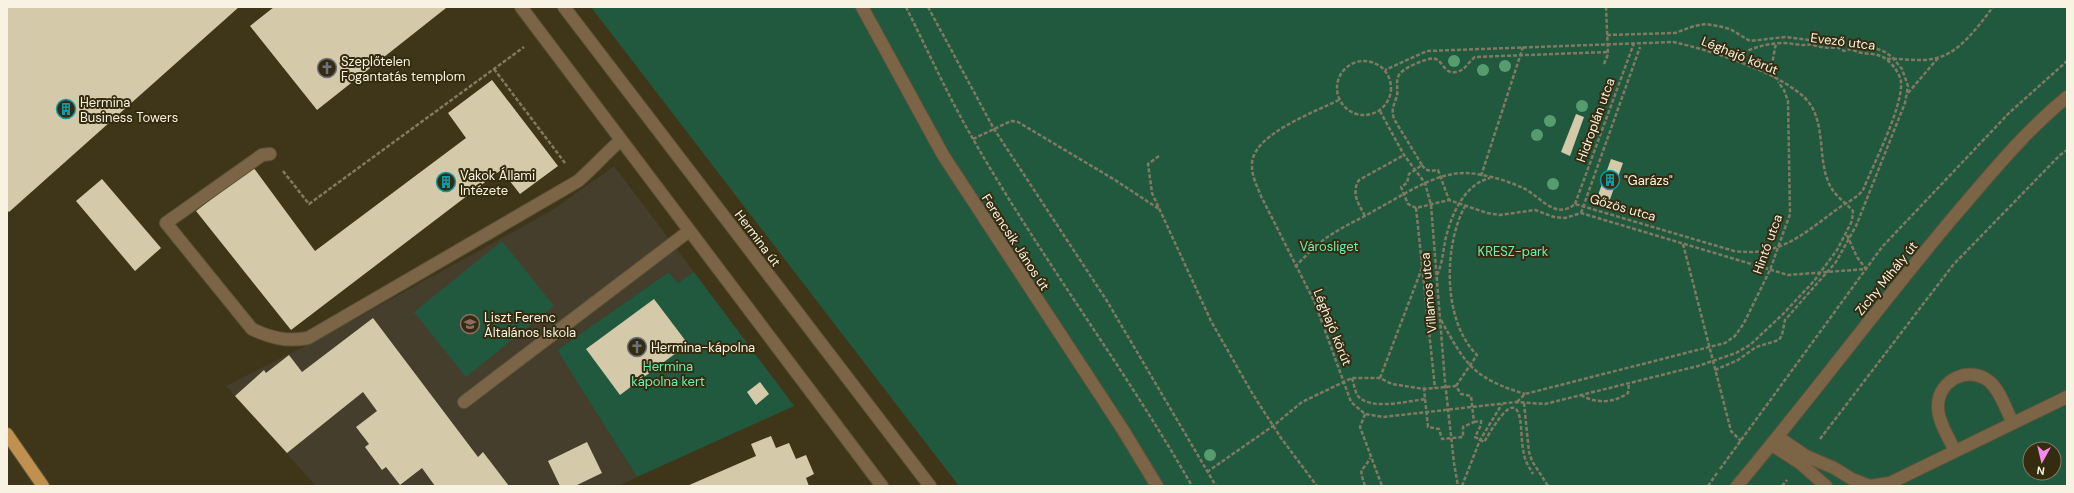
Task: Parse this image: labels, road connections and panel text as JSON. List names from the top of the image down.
{
  "streets": {
    "street": ["Hermina út", "Ferencsik János út", "Zichy Mihály út"],
    "path": [
      "Evező utca",
      "Léghajó körút",
      "Hidroplán utca",
      "Gőzös utca",
      "Hintó utca",
      "Villamos utca"
    ]
  },
  "crossings": [
    ["Evező utca", "Léghajó körút"],
    ["Evező utca", "Gőzös utca"],
    ["Léghajó körút", "Hidroplán utca"],
    ["Léghajó körút", "Gőzös utca"],
    ["Léghajó körút", "Hintó utca"],
    ["Léghajó körút", "Villamos utca"],
    ["Hidroplán utca", "Gőzös utca"],
    ["Gőzös utca", "Hintó utca"],
    ["Gőzös utca", "Villamos utca"]
  ],
  "parks": ["Városliget", "KRESZ-park", "Hermina kápolna kert"],
  "places": {
    "church": ["Szeplőtelen Fogantatás templom", "Hermina-kápolna"],
    "building": ["Hermina Business Towers", "\"Garázs\"", "Vakok Állami Intézete"],
    "school or university": ["Liszt Ferenc Általános Iskola"]
  },
  "north": "bottom"
}
